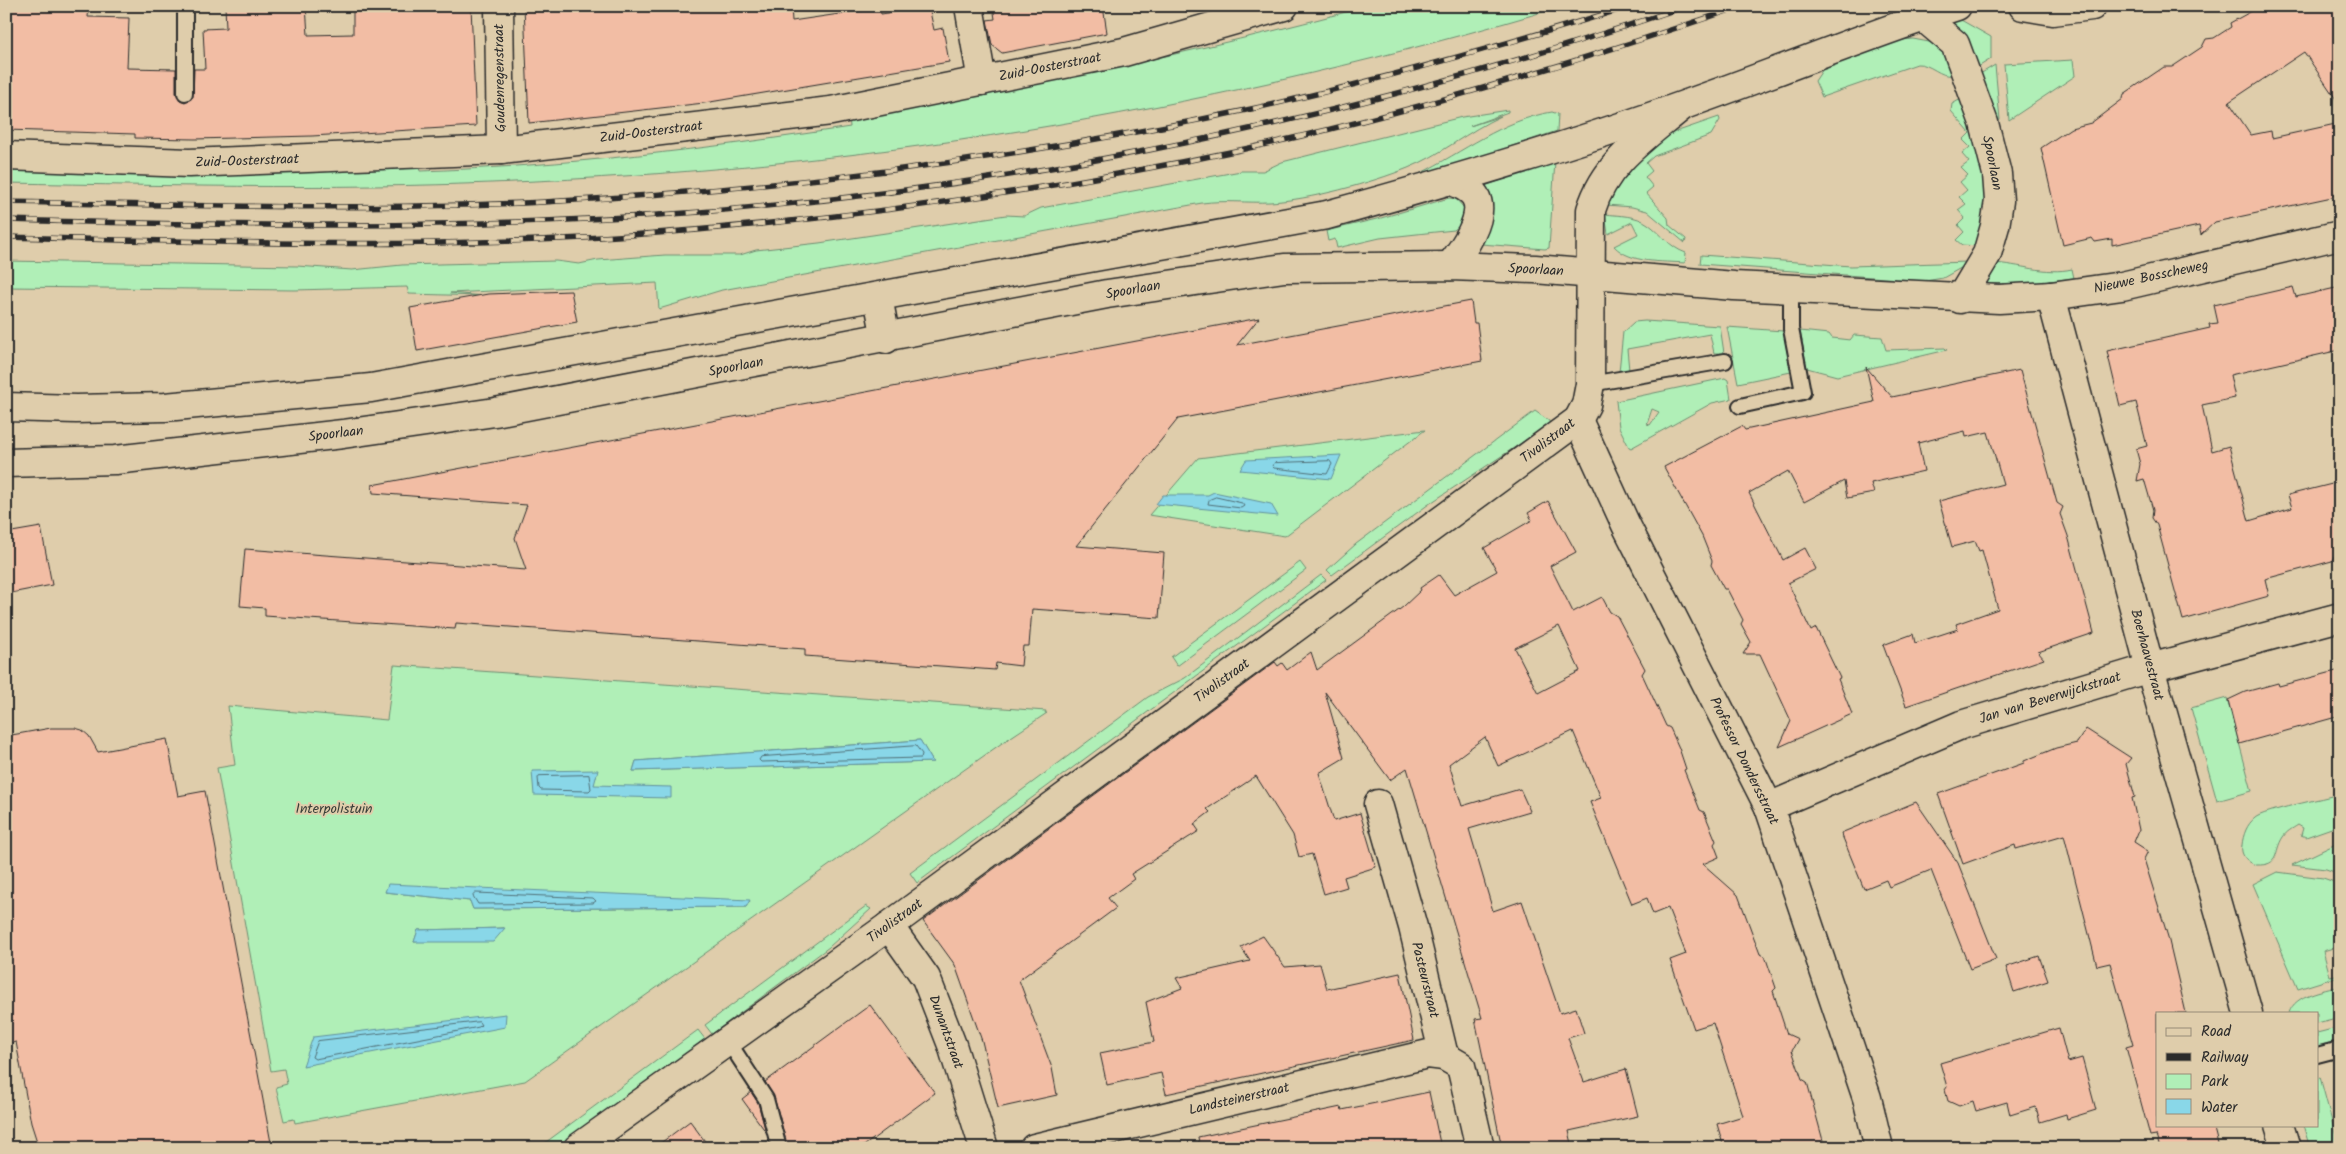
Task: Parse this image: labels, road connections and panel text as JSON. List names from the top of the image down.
{
  "streets": {
    "street": [
      "Zuid-Oosterstraat",
      "Goudenregenstraat",
      "Spoorlaan",
      "Nieuwe Bosscheweg",
      "Tivolistraat",
      "Boerhaavestraat",
      "Jan van Beverwijckstraat",
      "Professor Dondersstraat",
      "Pasteurstraat",
      "Dunantstraat",
      "Landsteinerstraat"
    ]
  },
  "crossings": [
    ["Zuid-Oosterstraat", "Goudenregenstraat"],
    ["Spoorlaan", "Nieuwe Bosscheweg"],
    ["Spoorlaan", "Tivolistraat"],
    ["Nieuwe Bosscheweg", "Boerhaavestraat"],
    ["Tivolistraat", "Professor Dondersstraat"],
    ["Tivolistraat", "Dunantstraat"],
    ["Boerhaavestraat", "Jan van Beverwijckstraat"],
    ["Jan van Beverwijckstraat", "Professor Dondersstraat"],
    ["Pasteurstraat", "Landsteinerstraat"]
  ],
  "parks": ["Interpolistuin"],
  "legend": [
    "Road",
    "Railway",
    "Park",
    "Water"
  ]
}
